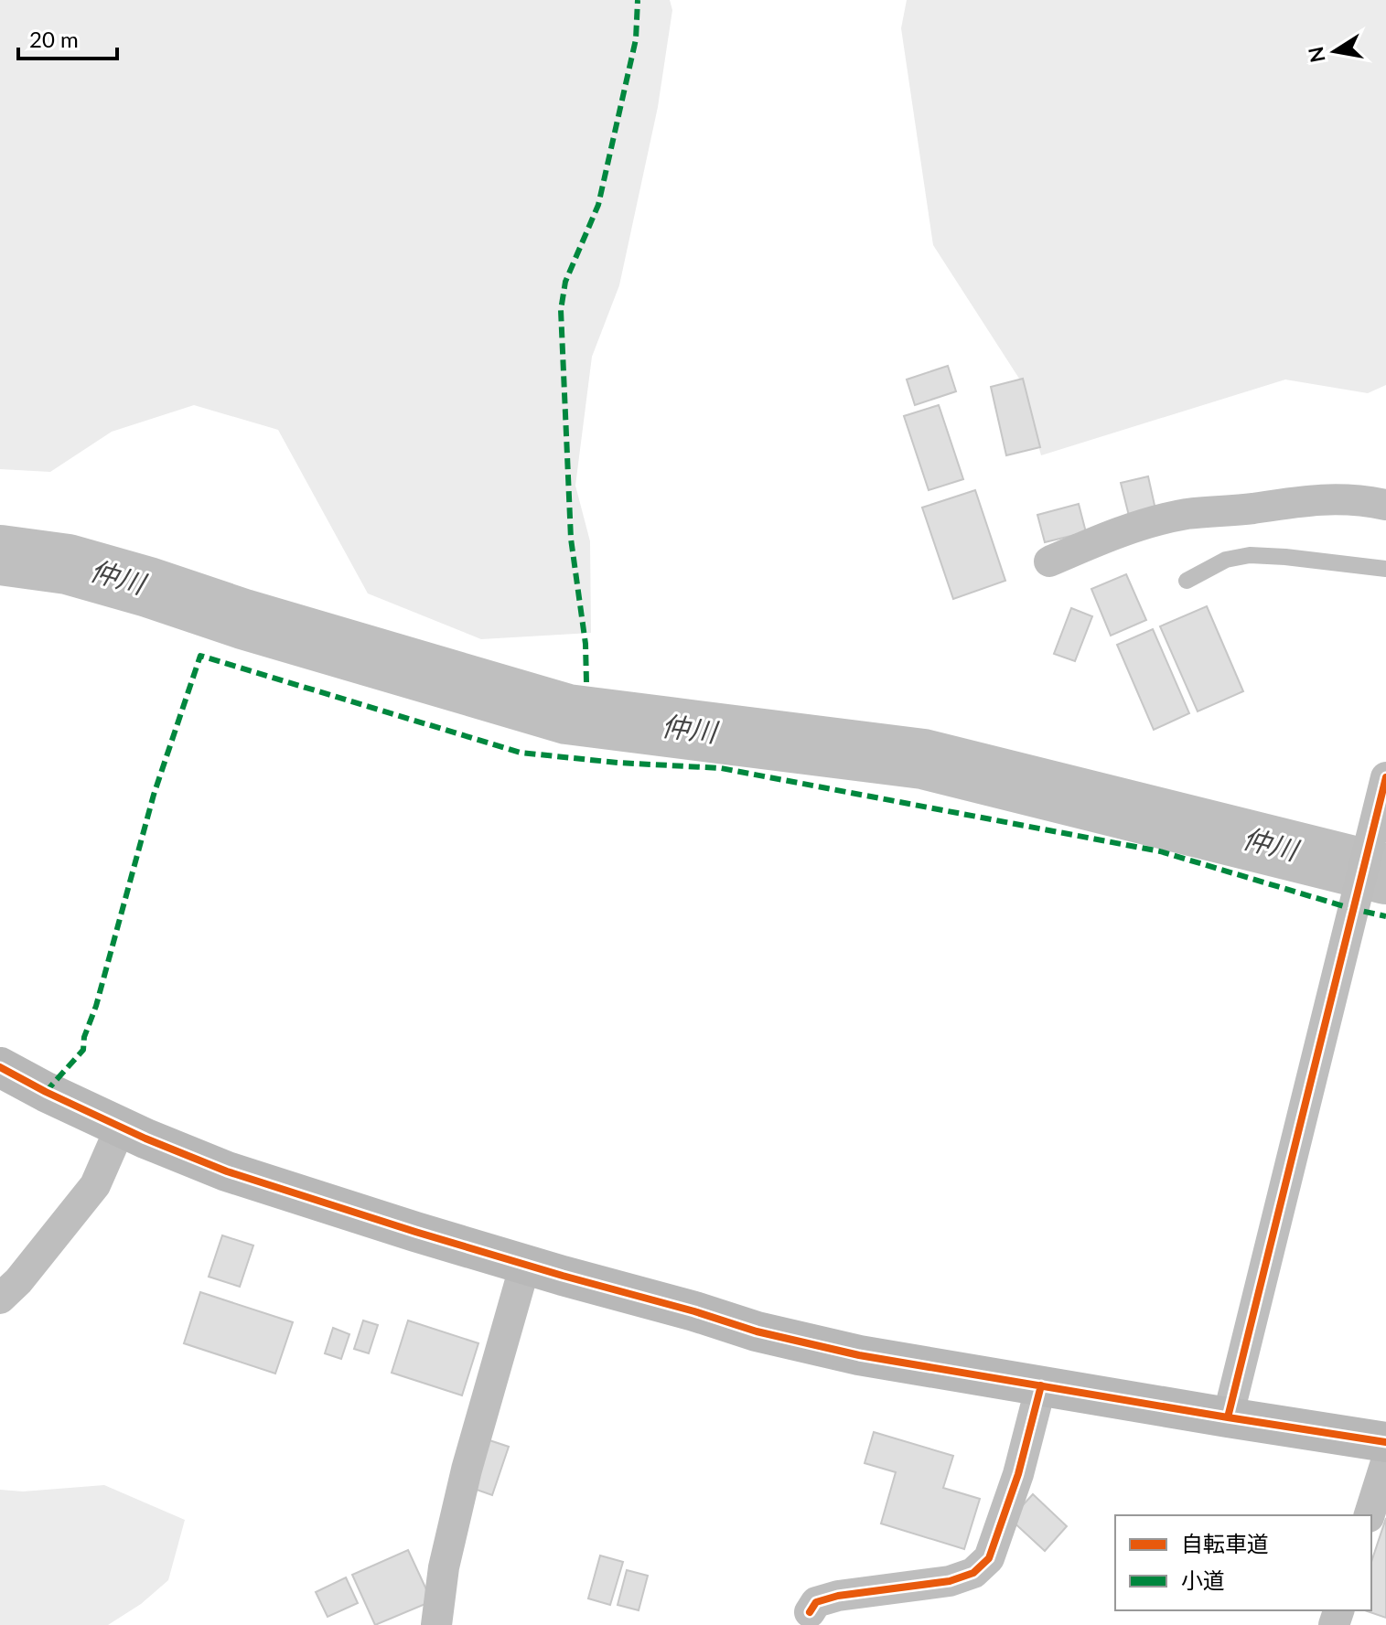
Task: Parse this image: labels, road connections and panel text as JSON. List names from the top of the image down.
{
  "water": ["仲川"],
  "legend": ["自転車道", "小道"],
  "scale_bar": "20 m",
  "north": "left"
}
